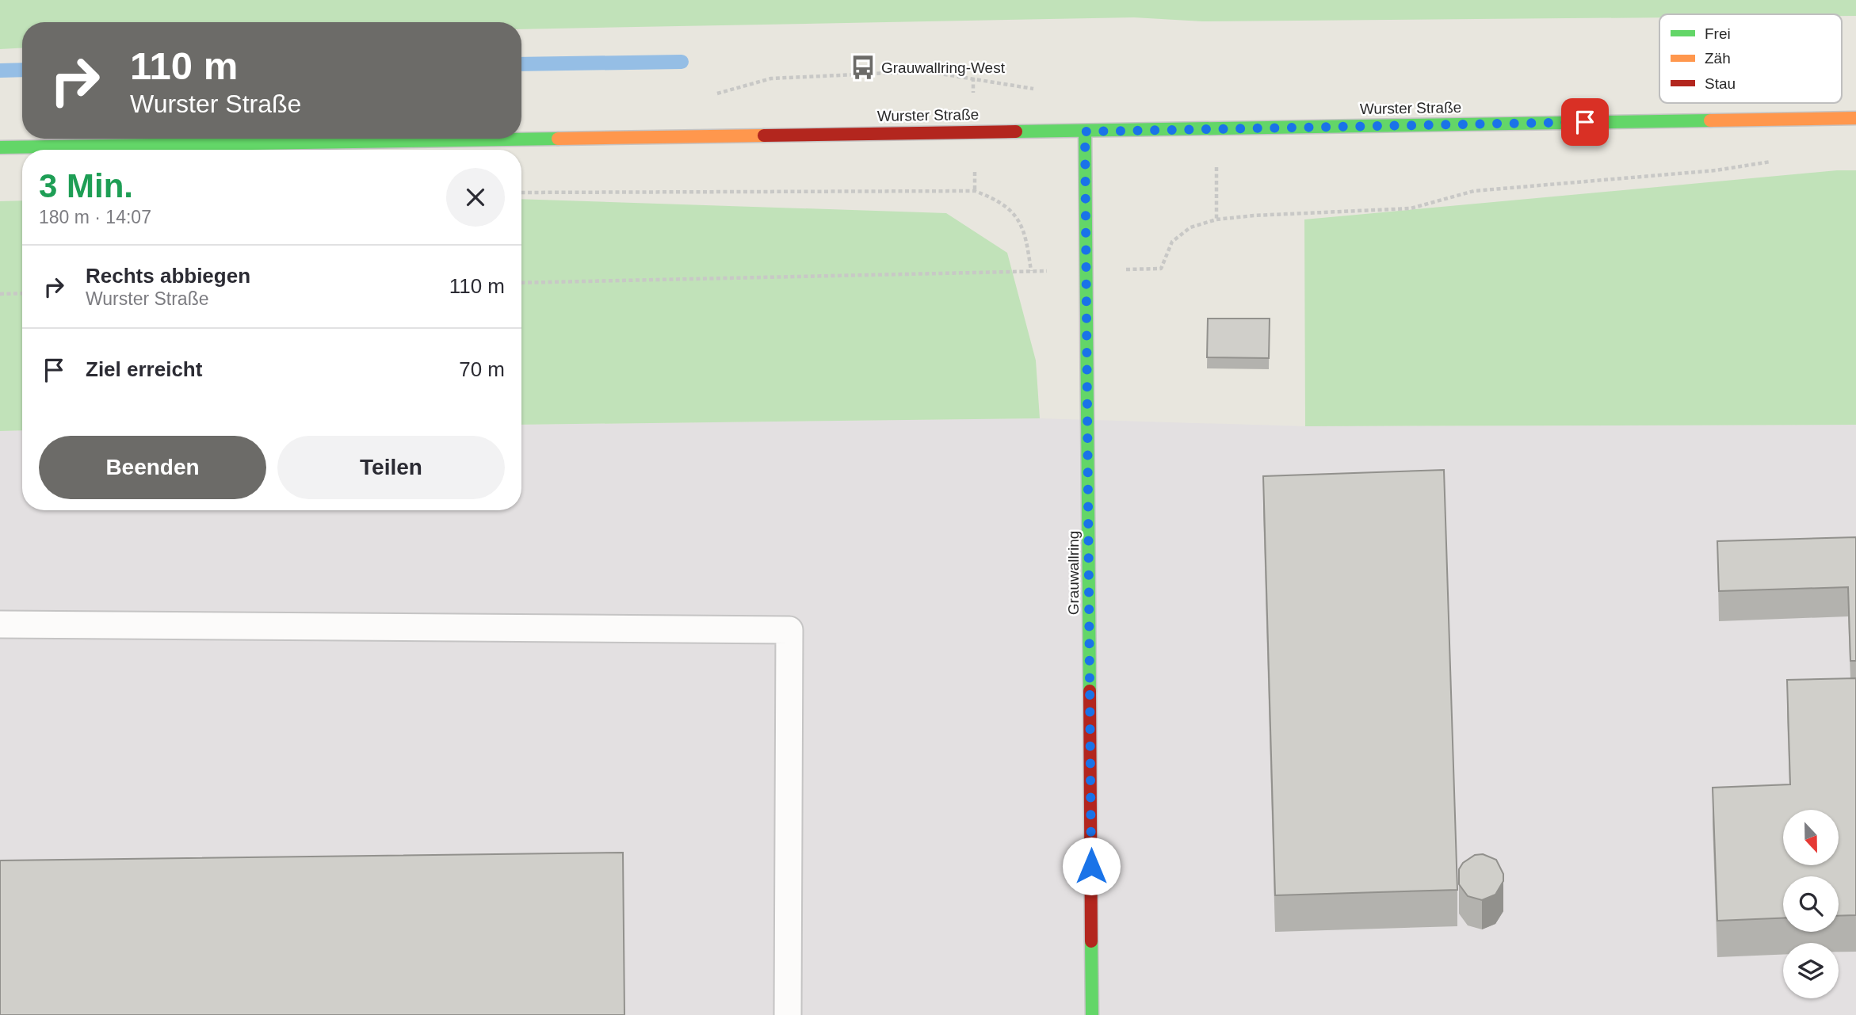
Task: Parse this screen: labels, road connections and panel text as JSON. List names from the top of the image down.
{
  "streets": {
    "main road": ["Wurster Straße", "Grauwallring"]
  },
  "crossings": [
    ["Wurster Straße", "Grauwallring"]
  ],
  "places": {
    "bus stop": ["Grauwallring-West"]
  },
  "legend": ["Frei", "Zäh", "Stau"],
  "north": "bottom",
  "page": {
    "turn": ["110 m", "Wurster Straße"],
    "heading": ["3 Min.", "180 m · 14:07"],
    "list": [
      {
        "name": "Rechts abbiegen",
        "note": "Wurster Straße",
        "value": "110 m"
      },
      {
        "name": "Ziel erreicht",
        "value": "70 m"
      }
    ],
    "buttons": ["Beenden", "Teilen"]
  }
}
